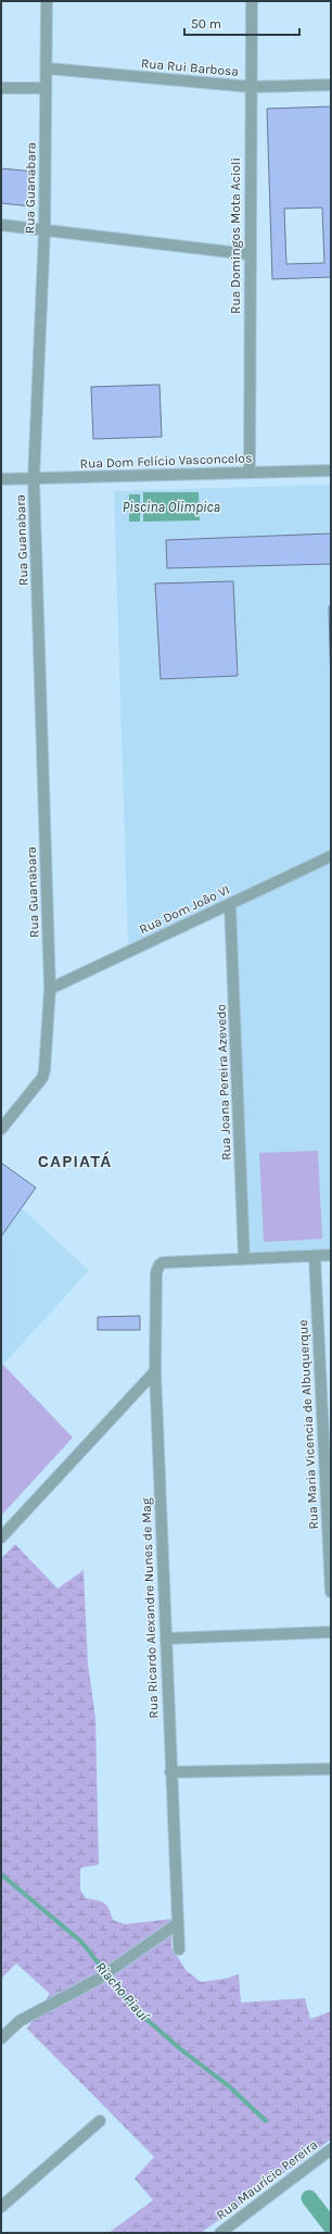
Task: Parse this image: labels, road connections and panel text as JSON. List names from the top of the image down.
{
  "streets": {
    "street": [
      "Rua Rui Barbosa",
      "Rua Guanabara",
      "Rua Domingos Mota Acioli",
      "Rua Dom Felício Vasconcelos",
      "Rua Dom João VI",
      "Rua Joana Pereira Azevedo",
      "Rua Maria Vicencia de Albuquerque",
      "Rua Ricardo Alexandre Nunes de Mag",
      "Rua Maurício Pereira"
    ]
  },
  "crossings": [
    ["Rua Rui Barbosa", "Rua Guanabara"],
    ["Rua Rui Barbosa", "Rua Domingos Mota Acioli"],
    ["Rua Guanabara", "Rua Dom Felício Vasconcelos"],
    ["Rua Guanabara", "Rua Dom João VI"],
    ["Rua Domingos Mota Acioli", "Rua Dom Felício Vasconcelos"],
    ["Rua Dom João VI", "Rua Joana Pereira Azevedo"],
    ["Rua Joana Pereira Azevedo", "Rua Ricardo Alexandre Nunes de Mag"]
  ],
  "districts": ["CAPIATÁ"],
  "water": ["Piscina Olimpica", "Riacho Piauí"],
  "scale_bar": "50 m"
}
